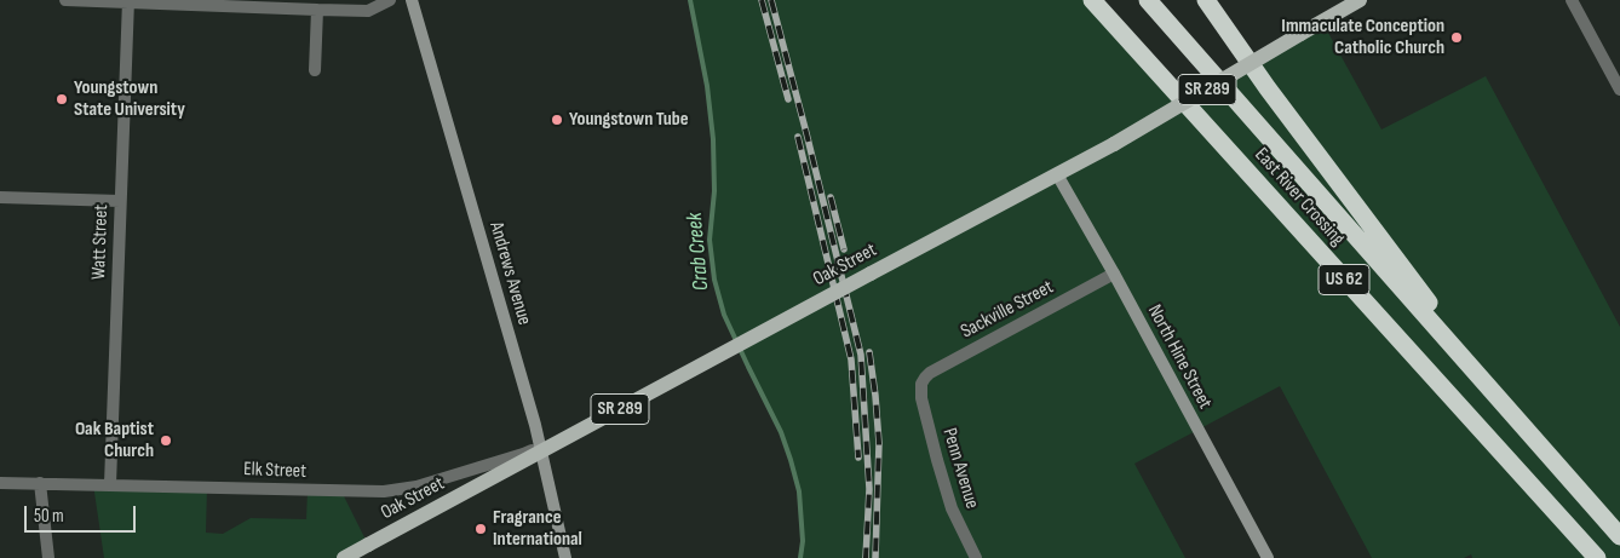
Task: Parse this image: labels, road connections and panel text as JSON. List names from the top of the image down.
{
  "streets": {
    "highway": ["East River Crossing", "US 62"],
    "main road": ["SR 289", "Oak Street"],
    "street": [
      "Watt Street",
      "Andrews Avenue",
      "Sackville Street",
      "North Hine Street",
      "Penn Avenue",
      "Elk Street"
    ]
  },
  "crossings": [
    ["Watt Street", "Elk Street"],
    ["Oak Street", "North Hine Street"],
    ["Andrews Avenue", "Elk Street"],
    ["Sackville Street", "North Hine Street"],
    ["Sackville Street", "Penn Avenue"]
  ],
  "water": ["Crab Creek"],
  "places": [
    "Immaculate Conception Catholic Church",
    "Youngstown State University",
    "Youngstown Tube",
    "Oak Baptist Church",
    "Fragrance International"
  ],
  "scale_bar": "50 m"
}
